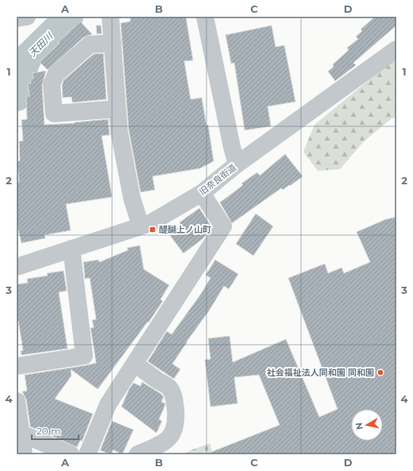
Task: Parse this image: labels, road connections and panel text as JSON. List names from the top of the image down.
{
  "streets": {
    "street": ["旧奈良街道"]
  },
  "water": ["天田川"],
  "places": {
    "transit": ["醍醐上ノ山町"],
    "other": ["社会福祉法人同和園 同和園"]
  },
  "scale_bar": "20 m",
  "north": "left",
  "grid": {
    "columns": [
      "A",
      "B",
      "C",
      "D"
    ],
    "rows": [
      "1",
      "2",
      "3",
      "4"
    ]
  }
}
